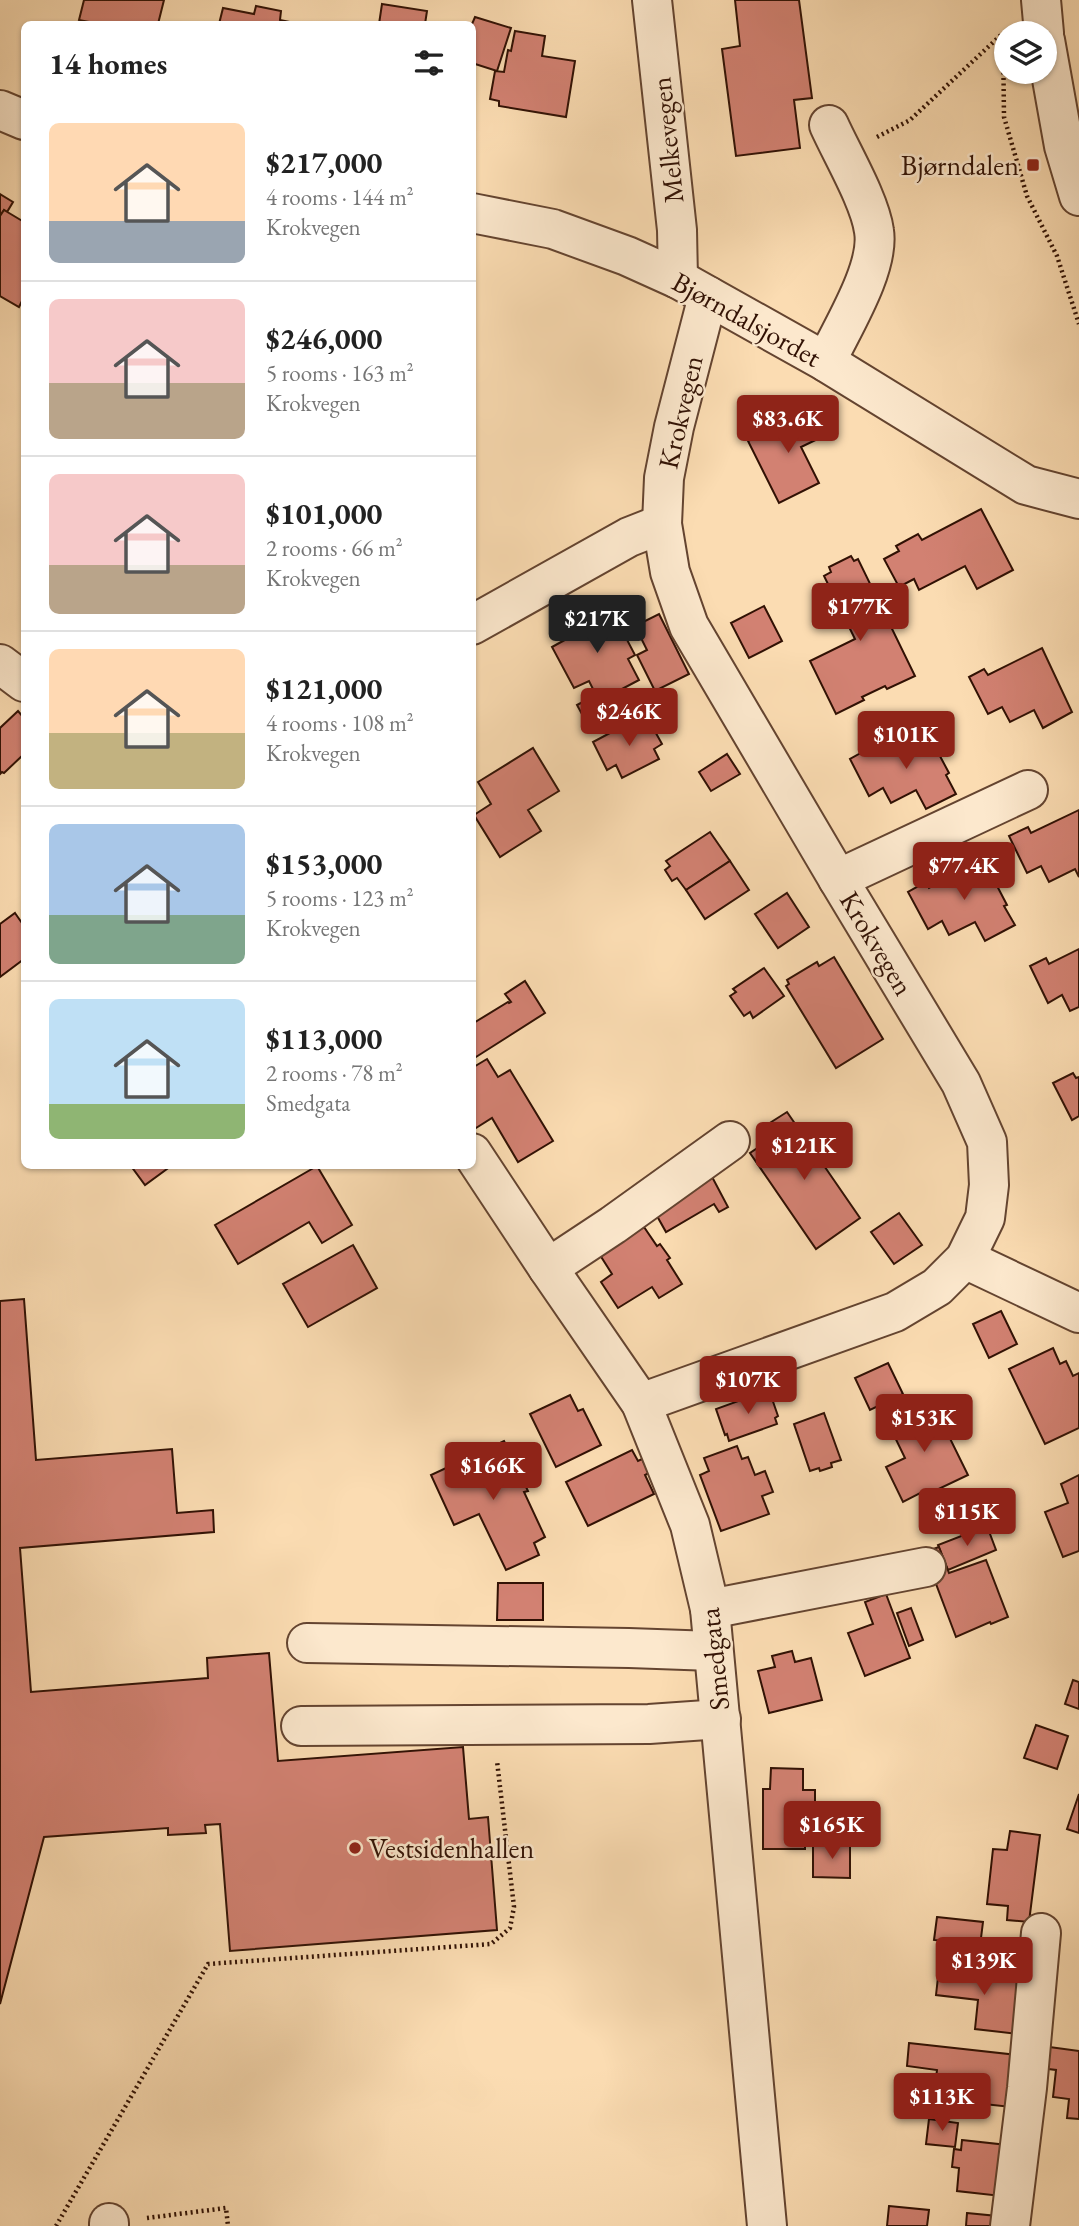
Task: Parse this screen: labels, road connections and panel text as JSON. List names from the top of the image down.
{
  "streets": {
    "street": [
      "Melkevegen",
      "Bjørndalsjordet",
      "Krokvegen",
      "Smedgata"
    ]
  },
  "crossings": [
    ["Melkevegen", "Bjørndalsjordet"],
    ["Melkevegen", "Krokvegen"],
    ["Bjørndalsjordet", "Krokvegen"],
    ["Krokvegen", "Smedgata"]
  ],
  "places": {
    "transit": ["Bjørndalen"],
    "other": ["Vestsidenhallen"]
  },
  "page": {
    "heading": "14 homes",
    "list": [
      {
        "name": "$217,000",
        "note": "4 rooms · 144 m² · Krokvegen"
      },
      {
        "name": "$246,000",
        "note": "5 rooms · 163 m² · Krokvegen"
      },
      {
        "name": "$101,000",
        "note": "2 rooms · 66 m² · Krokvegen"
      },
      {
        "name": "$121,000",
        "note": "4 rooms · 108 m² · Krokvegen"
      },
      {
        "name": "$153,000",
        "note": "5 rooms · 123 m² · Krokvegen"
      },
      {
        "name": "$113,000",
        "note": "2 rooms · 78 m² · Smedgata"
      }
    ],
    "price": [
      "$83.6K",
      "$177K",
      "$217K",
      "$246K",
      "$101K",
      "$77.4K",
      "$121K",
      "$107K",
      "$153K",
      "$166K",
      "$115K",
      "$165K",
      "$139K",
      "$113K"
    ]
  }
}
